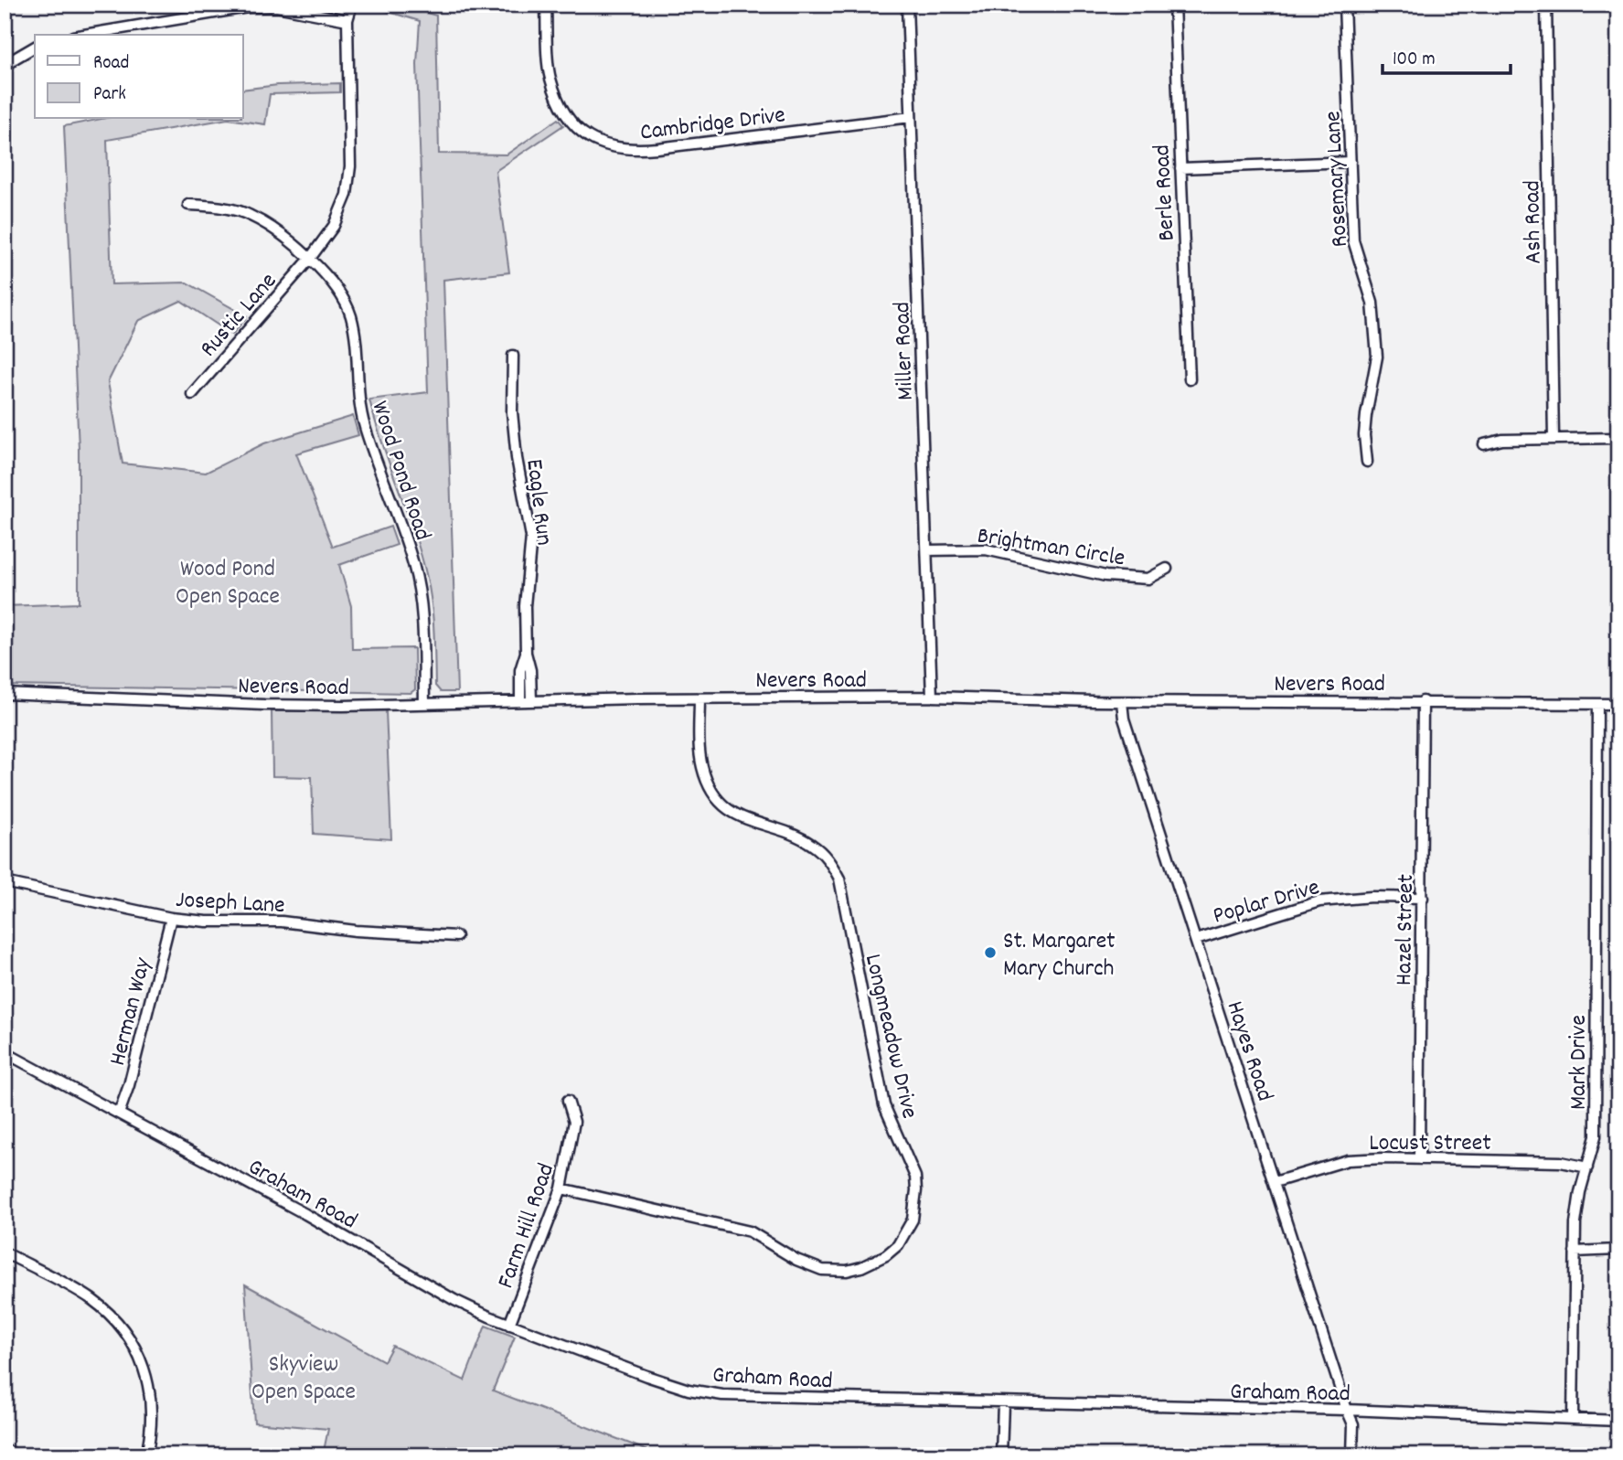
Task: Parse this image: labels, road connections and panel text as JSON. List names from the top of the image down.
{
  "streets": {
    "street": [
      "Cambridge Drive",
      "Rosemary Lane",
      "Berle Road",
      "Ash Road",
      "Rustic Lane",
      "Miller Road",
      "Wood Pond Road",
      "Eagle Run",
      "Brightman Circle",
      "Nevers Road",
      "Poplar Drive",
      "Joseph Lane",
      "Hazel Street",
      "Herman Way",
      "Longmeadow Drive",
      "Hayes Road",
      "Mark Drive",
      "Locust Street",
      "Graham Road",
      "Farm Hill Road"
    ]
  },
  "crossings": [
    ["Cambridge Drive", "Miller Road"],
    ["Rustic Lane", "Wood Pond Road"],
    ["Miller Road", "Brightman Circle"],
    ["Miller Road", "Nevers Road"],
    ["Wood Pond Road", "Nevers Road"],
    ["Eagle Run", "Nevers Road"],
    ["Nevers Road", "Hazel Street"],
    ["Nevers Road", "Longmeadow Drive"],
    ["Nevers Road", "Hayes Road"],
    ["Nevers Road", "Mark Drive"],
    ["Poplar Drive", "Hazel Street"],
    ["Poplar Drive", "Hayes Road"],
    ["Joseph Lane", "Herman Way"],
    ["Hazel Street", "Locust Street"],
    ["Herman Way", "Graham Road"],
    ["Longmeadow Drive", "Farm Hill Road"],
    ["Hayes Road", "Locust Street"],
    ["Hayes Road", "Graham Road"],
    ["Mark Drive", "Locust Street"],
    ["Mark Drive", "Graham Road"],
    ["Graham Road", "Farm Hill Road"]
  ],
  "parks": ["Wood Pond Open Space", "Skyview Open Space"],
  "places": ["St. Margaret Mary Church"],
  "legend": ["Road", "Park"],
  "scale_bar": "100 m"
}
